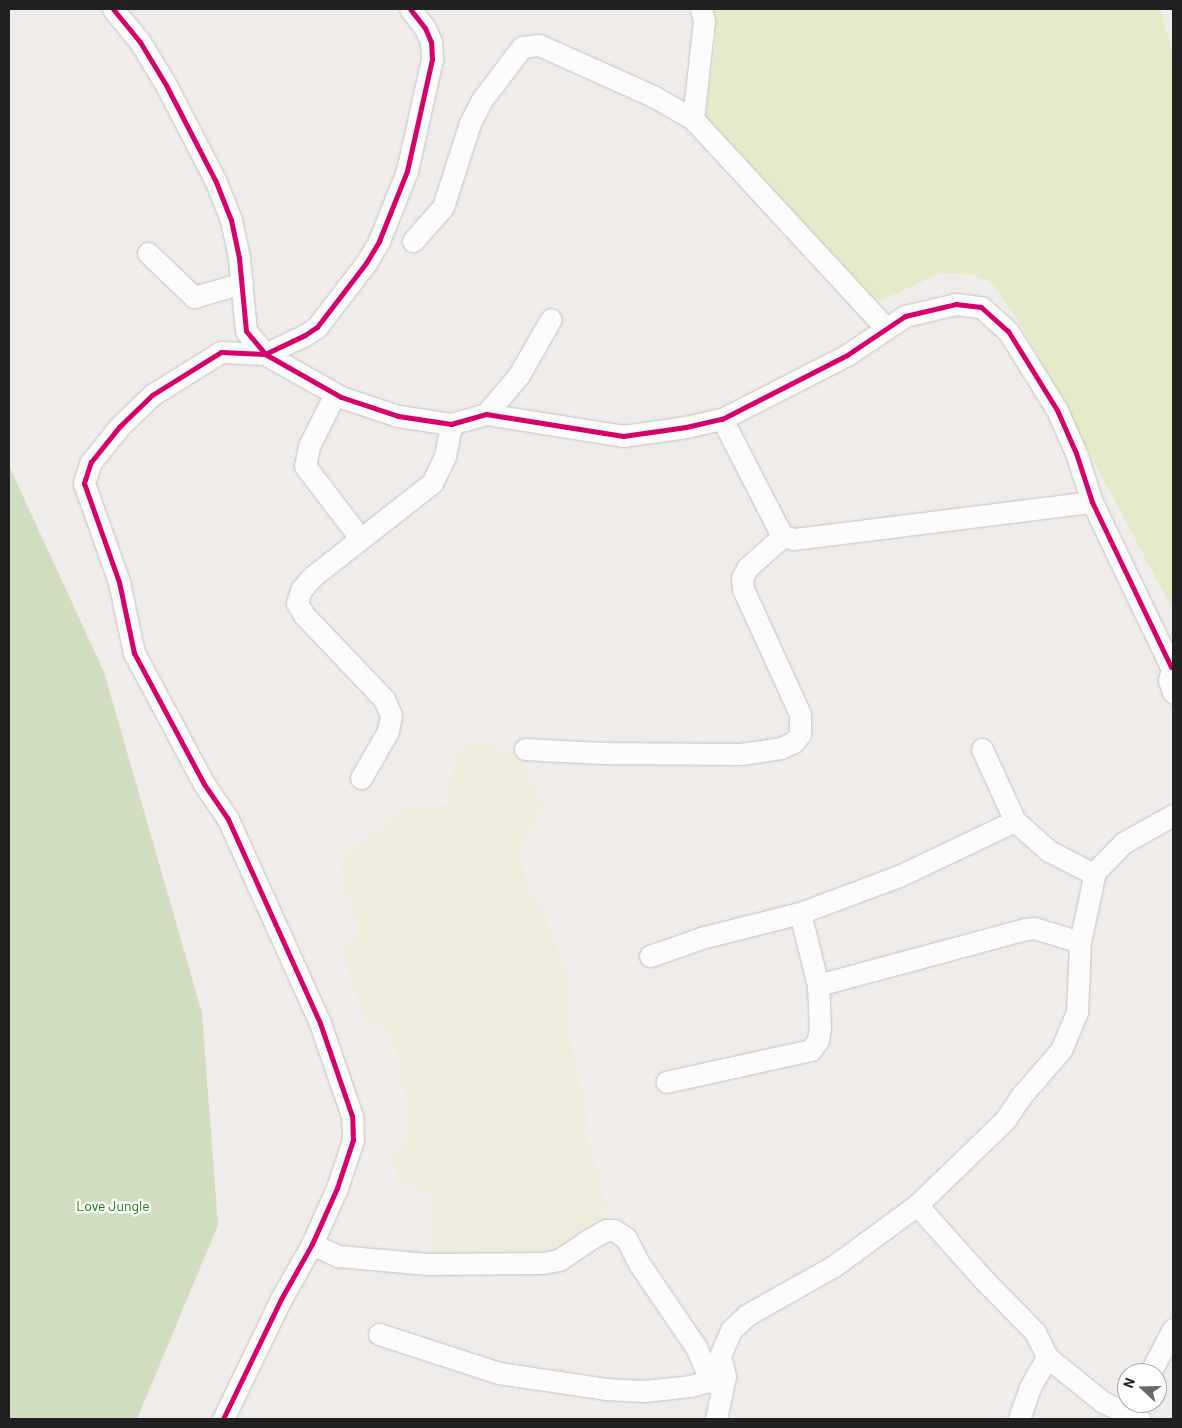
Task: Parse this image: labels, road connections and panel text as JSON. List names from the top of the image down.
{
  "parks": ["Love Jungle"],
  "north": "left"
}
